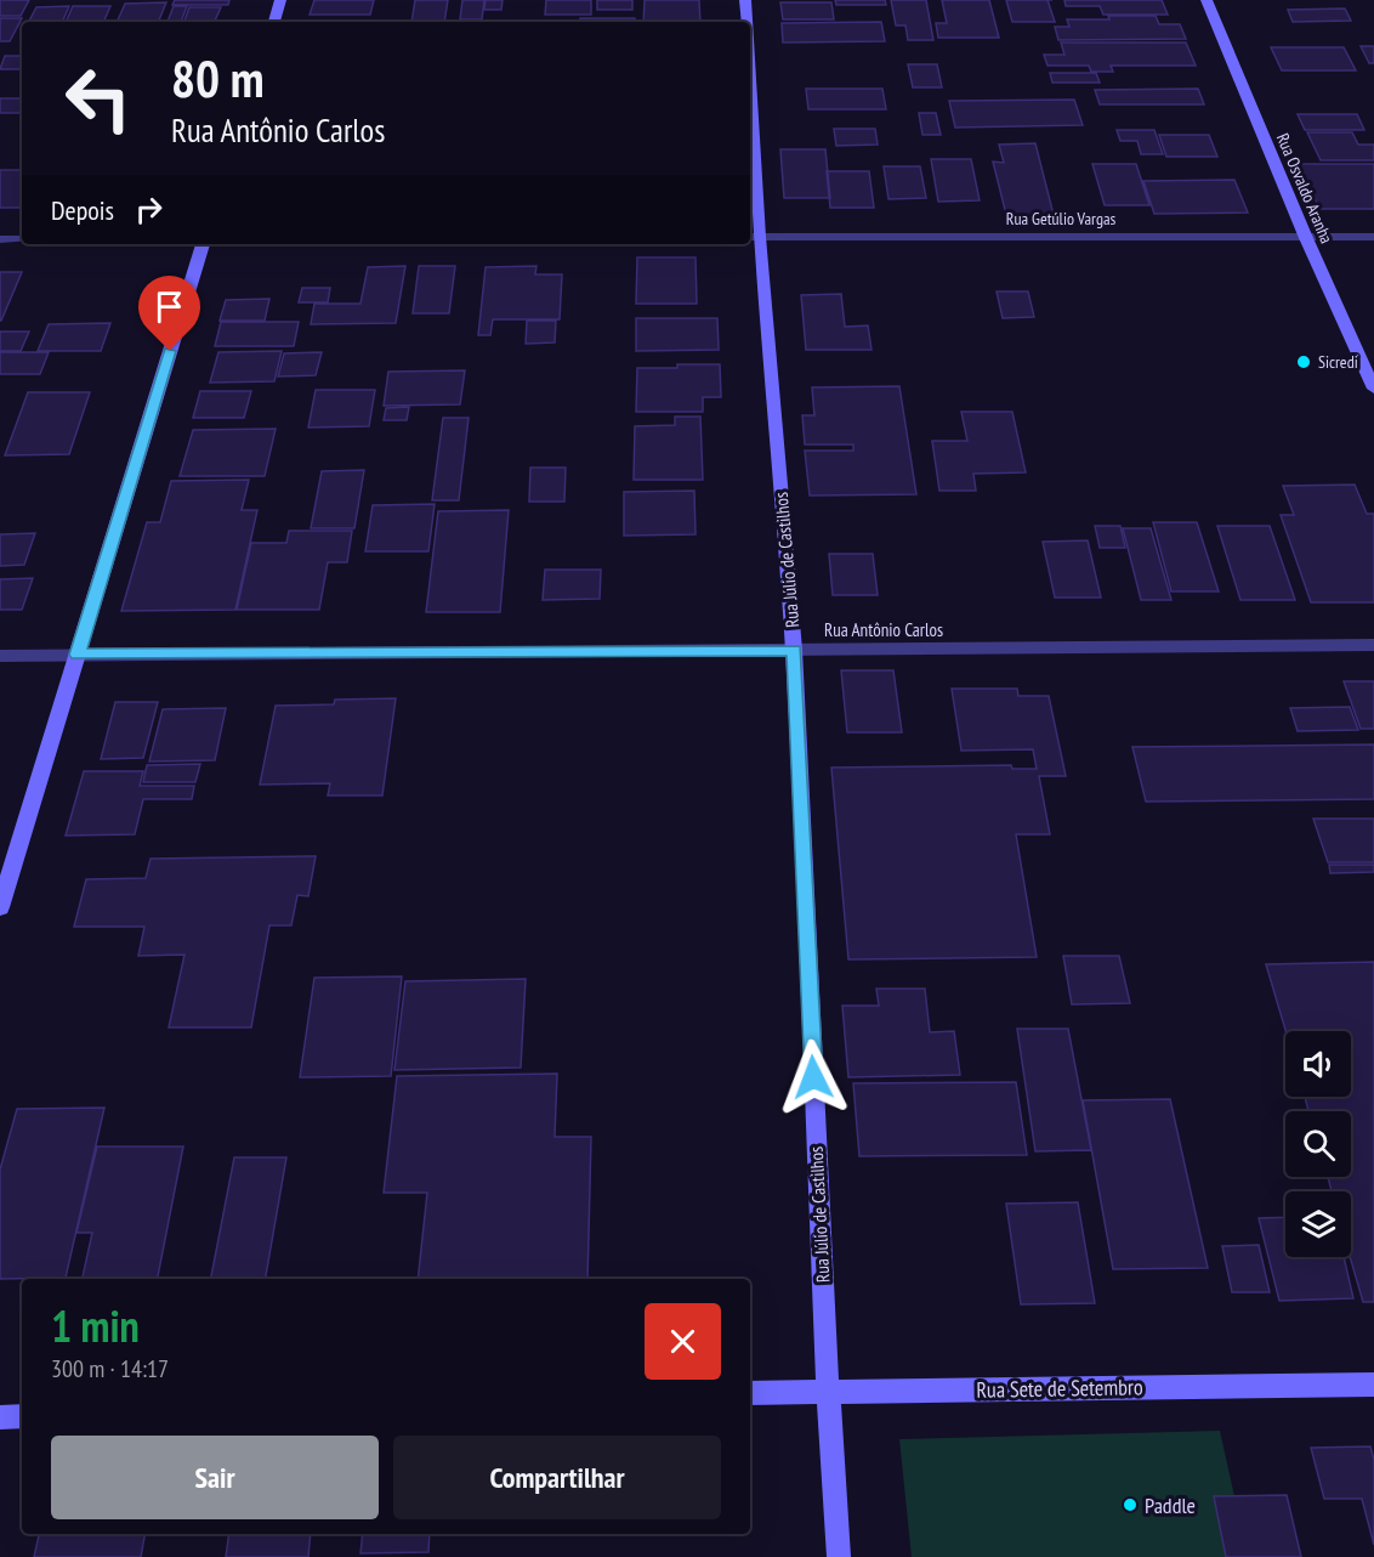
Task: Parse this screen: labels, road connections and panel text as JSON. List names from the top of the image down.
{
  "streets": {
    "street": [
      "Rua Osvaldo Aranha",
      "Rua Getúlio Vargas",
      "Rua Júlio de Castilhos",
      "Rua Antônio Carlos",
      "Rua Sete de Setembro"
    ]
  },
  "crossings": [
    ["Rua Osvaldo Aranha", "Rua Getúlio Vargas"],
    ["Rua Getúlio Vargas", "Rua Júlio de Castilhos"],
    ["Rua Júlio de Castilhos", "Rua Antônio Carlos"],
    ["Rua Júlio de Castilhos", "Rua Sete de Setembro"]
  ],
  "places": ["Sicredi", "Paddle"],
  "page": {
    "turn": ["80 m", "Rua Antônio Carlos"],
    "then": "Depois",
    "heading": ["1 min", "300 m · 14:17"],
    "buttons": ["Sair", "Compartilhar"]
  }
}
